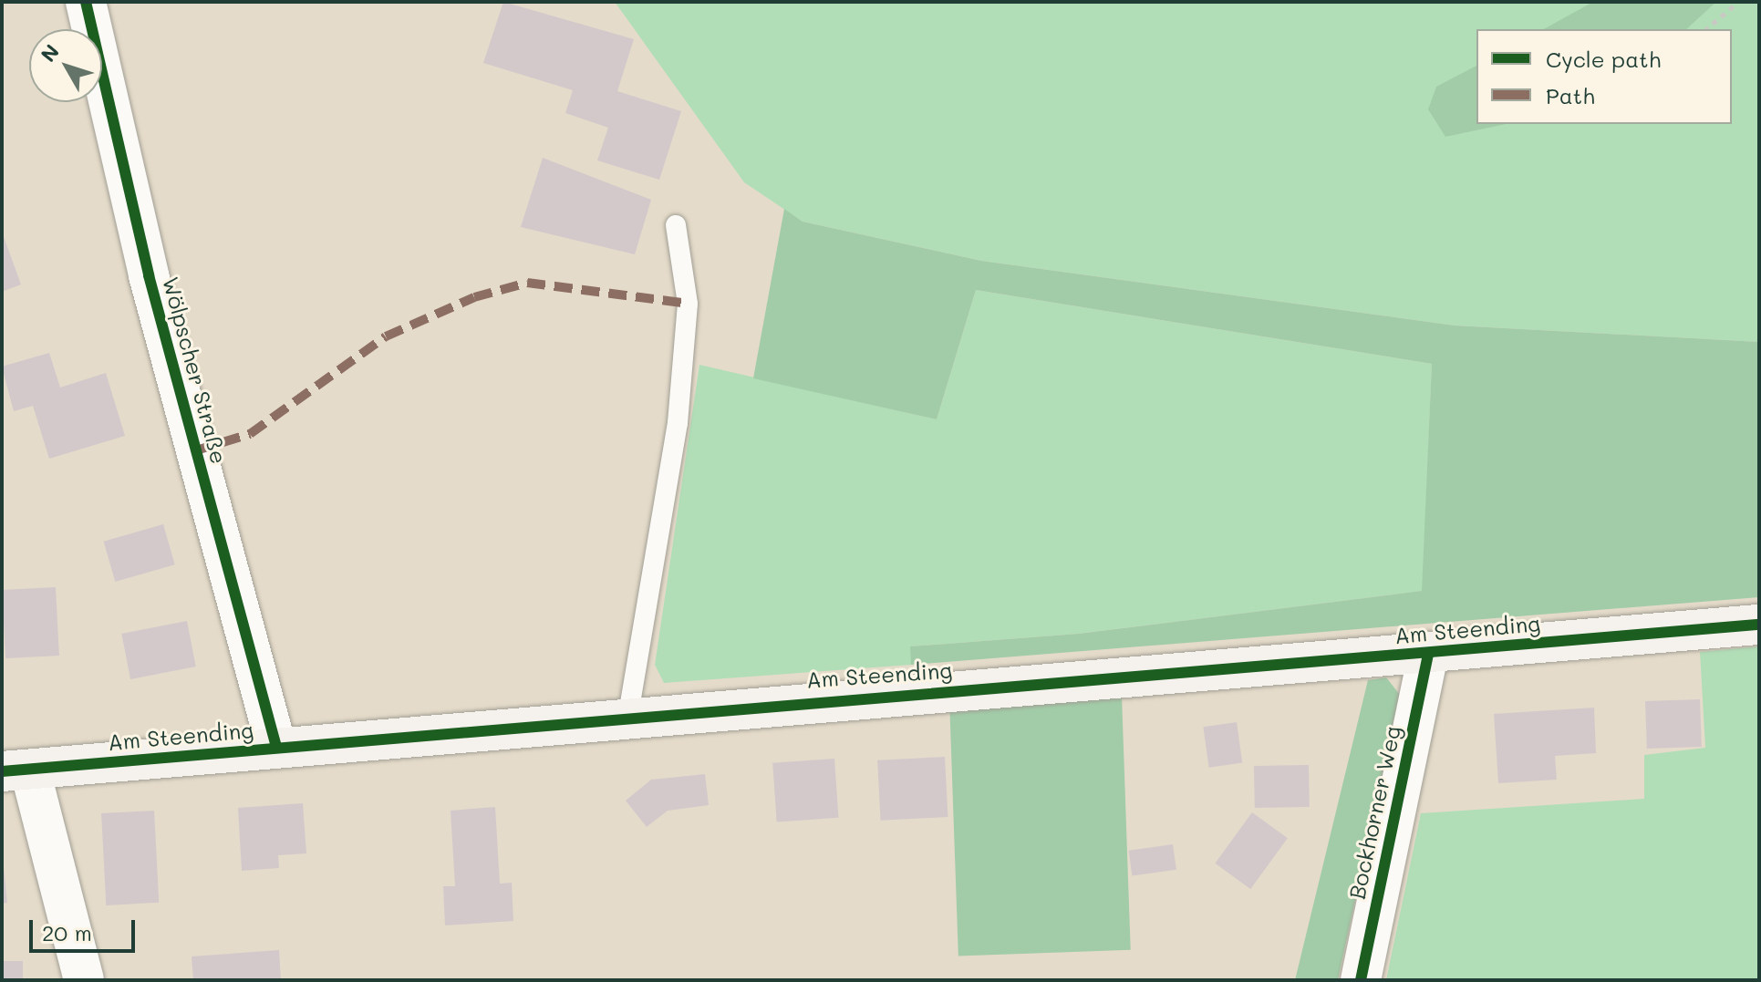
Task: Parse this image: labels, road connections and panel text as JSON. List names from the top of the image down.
{
  "streets": {
    "street": ["Wölpscher Straße", "Am Steending", "Bockhorner Weg"]
  },
  "crossings": [
    ["Wölpscher Straße", "Am Steending"],
    ["Am Steending", "Bockhorner Weg"]
  ],
  "legend": ["Cycle path", "Path"],
  "scale_bar": "20 m",
  "north": "top left"
}
